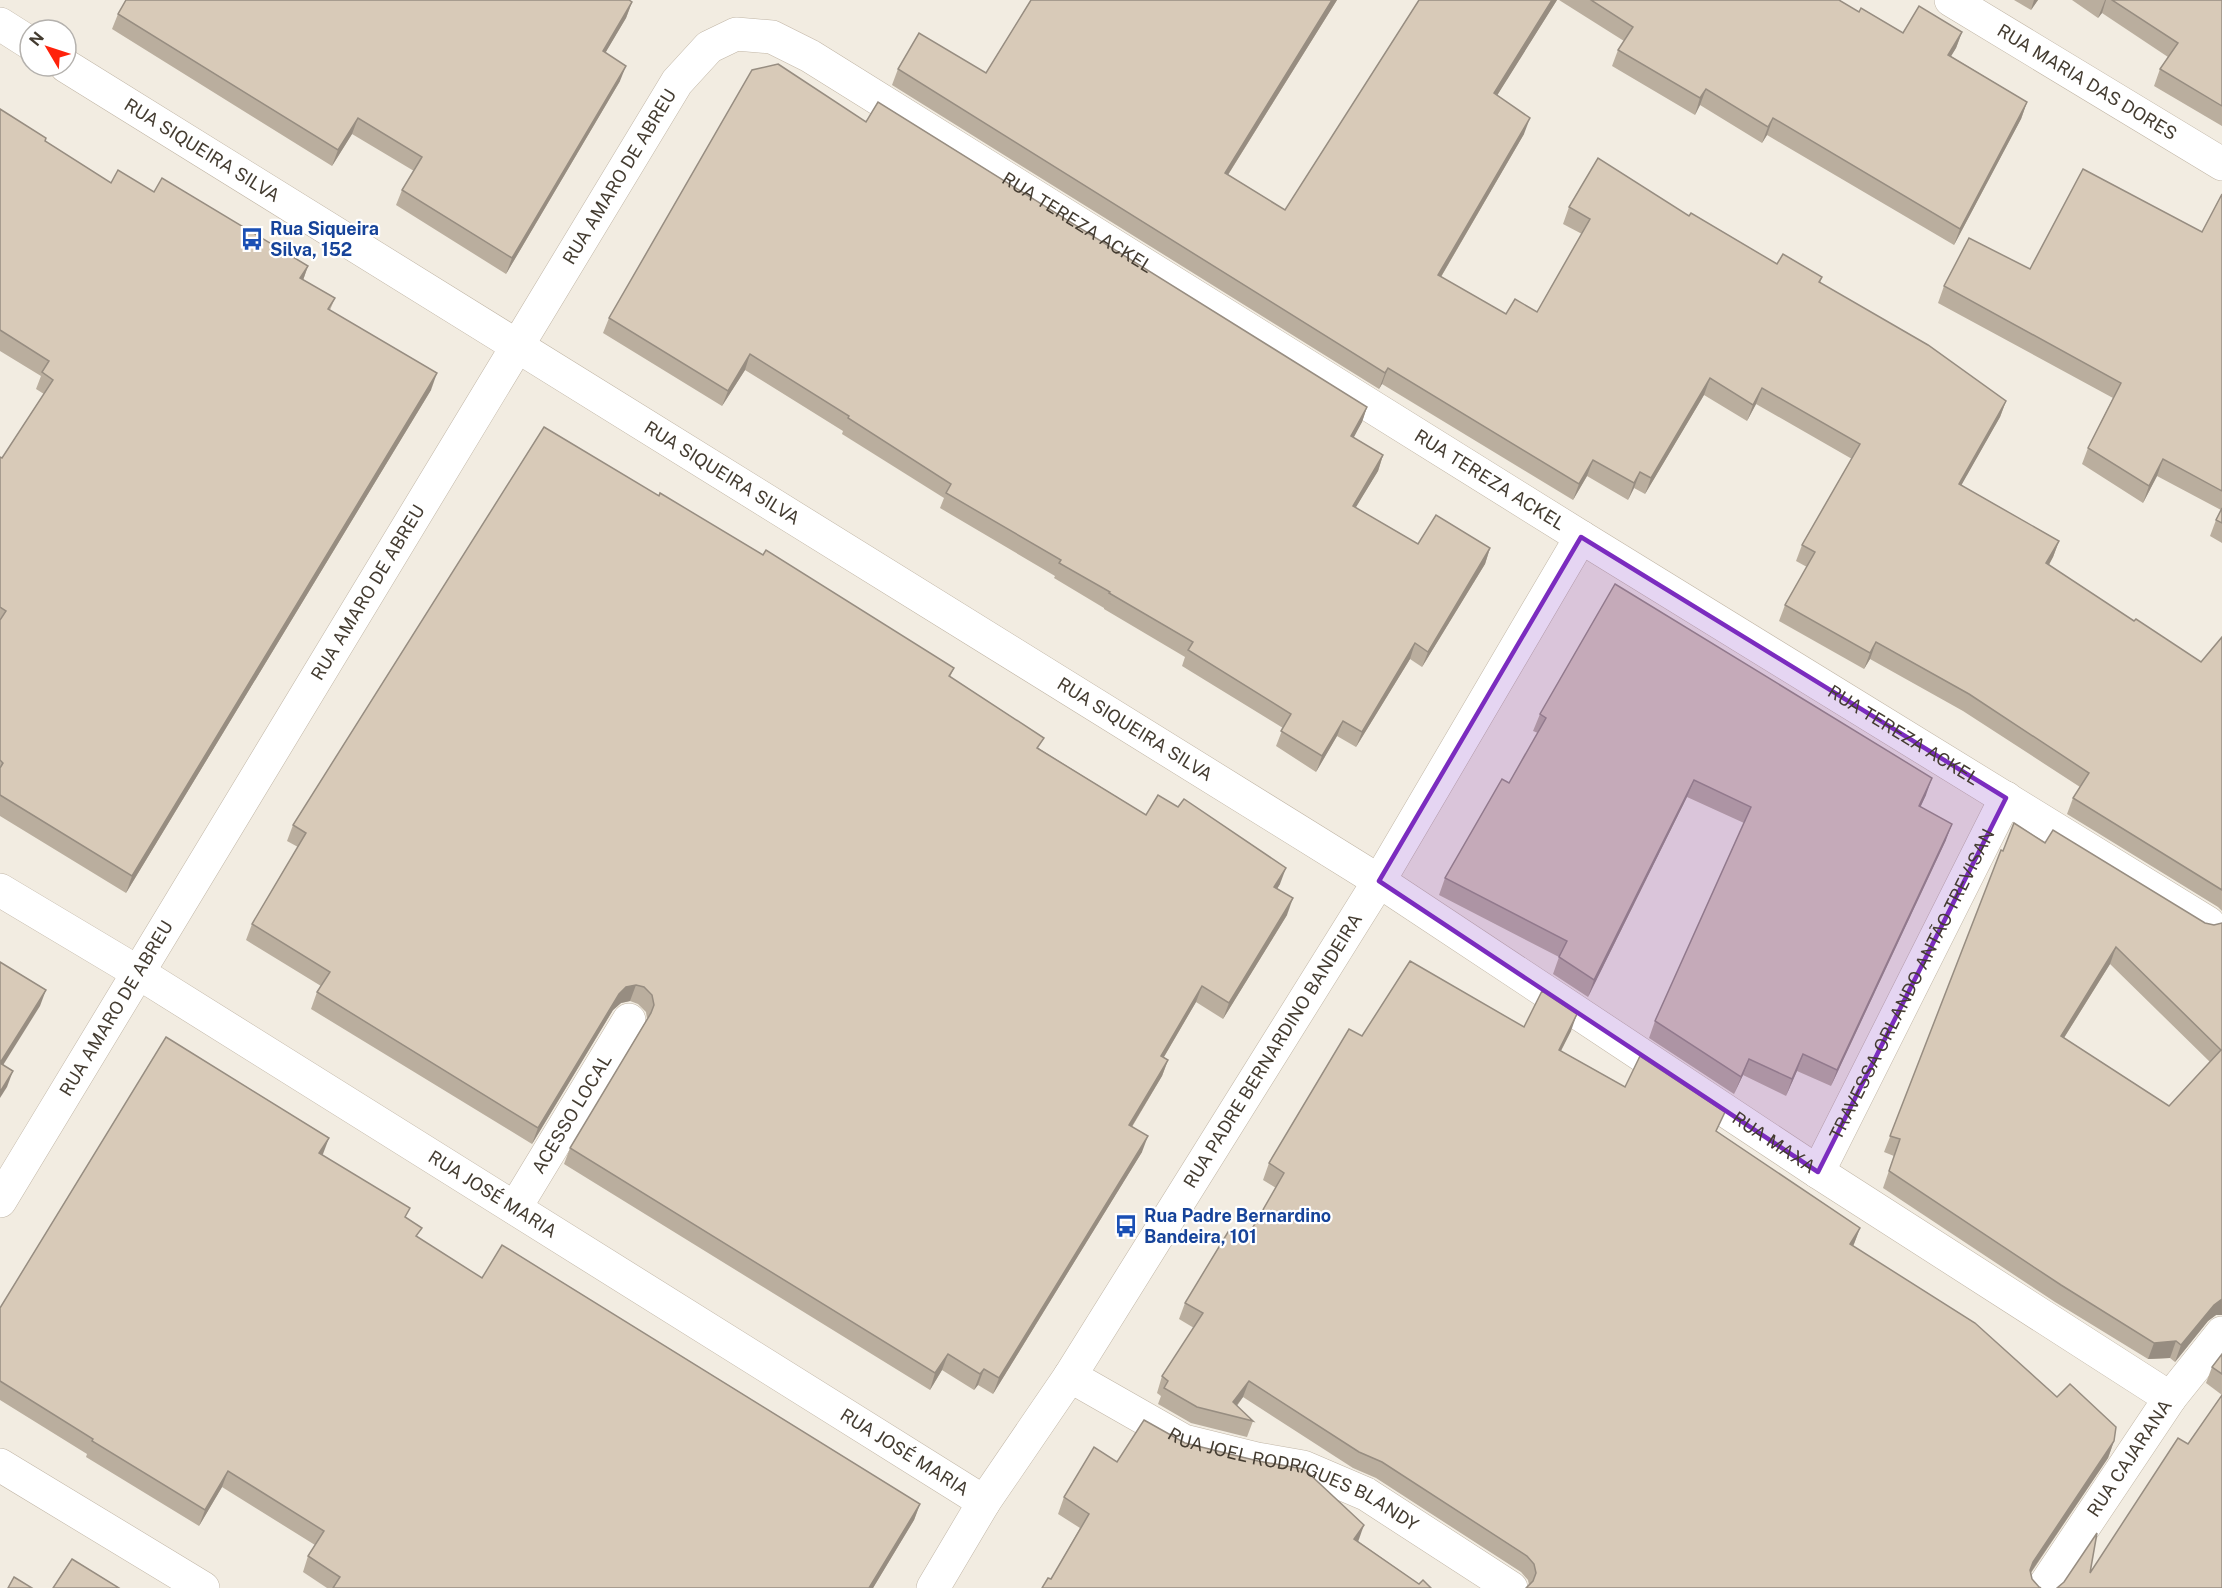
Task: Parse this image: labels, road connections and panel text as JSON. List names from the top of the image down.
{
  "streets": {
    "street": [
      "RUA MARIA DAS DORES",
      "RUA SIQUEIRA SILVA",
      "RUA AMARO DE ABREU",
      "RUA TEREZA ACKEL",
      "TRAVESSA ORLANDO ANTÃO TREVISAN",
      "RUA PADRE BERNARDINO BANDEIRA",
      "ACESSO LOCAL",
      "RUA MAXA",
      "RUA JOSÉ MARIA",
      "RUA CAJARANA",
      "RUA JOEL RODRIGUES BLANDY"
    ]
  },
  "crossings": [
    ["RUA SIQUEIRA SILVA", "RUA AMARO DE ABREU"],
    ["RUA SIQUEIRA SILVA", "RUA PADRE BERNARDINO BANDEIRA"],
    ["RUA SIQUEIRA SILVA", "RUA MAXA"],
    ["RUA AMARO DE ABREU", "RUA TEREZA ACKEL"],
    ["RUA AMARO DE ABREU", "RUA JOSÉ MARIA"],
    ["RUA TEREZA ACKEL", "TRAVESSA ORLANDO ANTÃO TREVISAN"],
    ["RUA TEREZA ACKEL", "RUA PADRE BERNARDINO BANDEIRA"],
    ["TRAVESSA ORLANDO ANTÃO TREVISAN", "RUA MAXA"],
    ["RUA PADRE BERNARDINO BANDEIRA", "RUA MAXA"],
    ["RUA PADRE BERNARDINO BANDEIRA", "RUA JOSÉ MARIA"],
    ["RUA PADRE BERNARDINO BANDEIRA", "RUA JOEL RODRIGUES BLANDY"],
    ["ACESSO LOCAL", "RUA JOSÉ MARIA"],
    ["RUA MAXA", "RUA CAJARANA"]
  ],
  "places": {
    "bus stop": ["Rua Siqueira Silva, 152", "Rua Padre Bernardino Bandeira, 101"]
  },
  "north": "top left"
}
